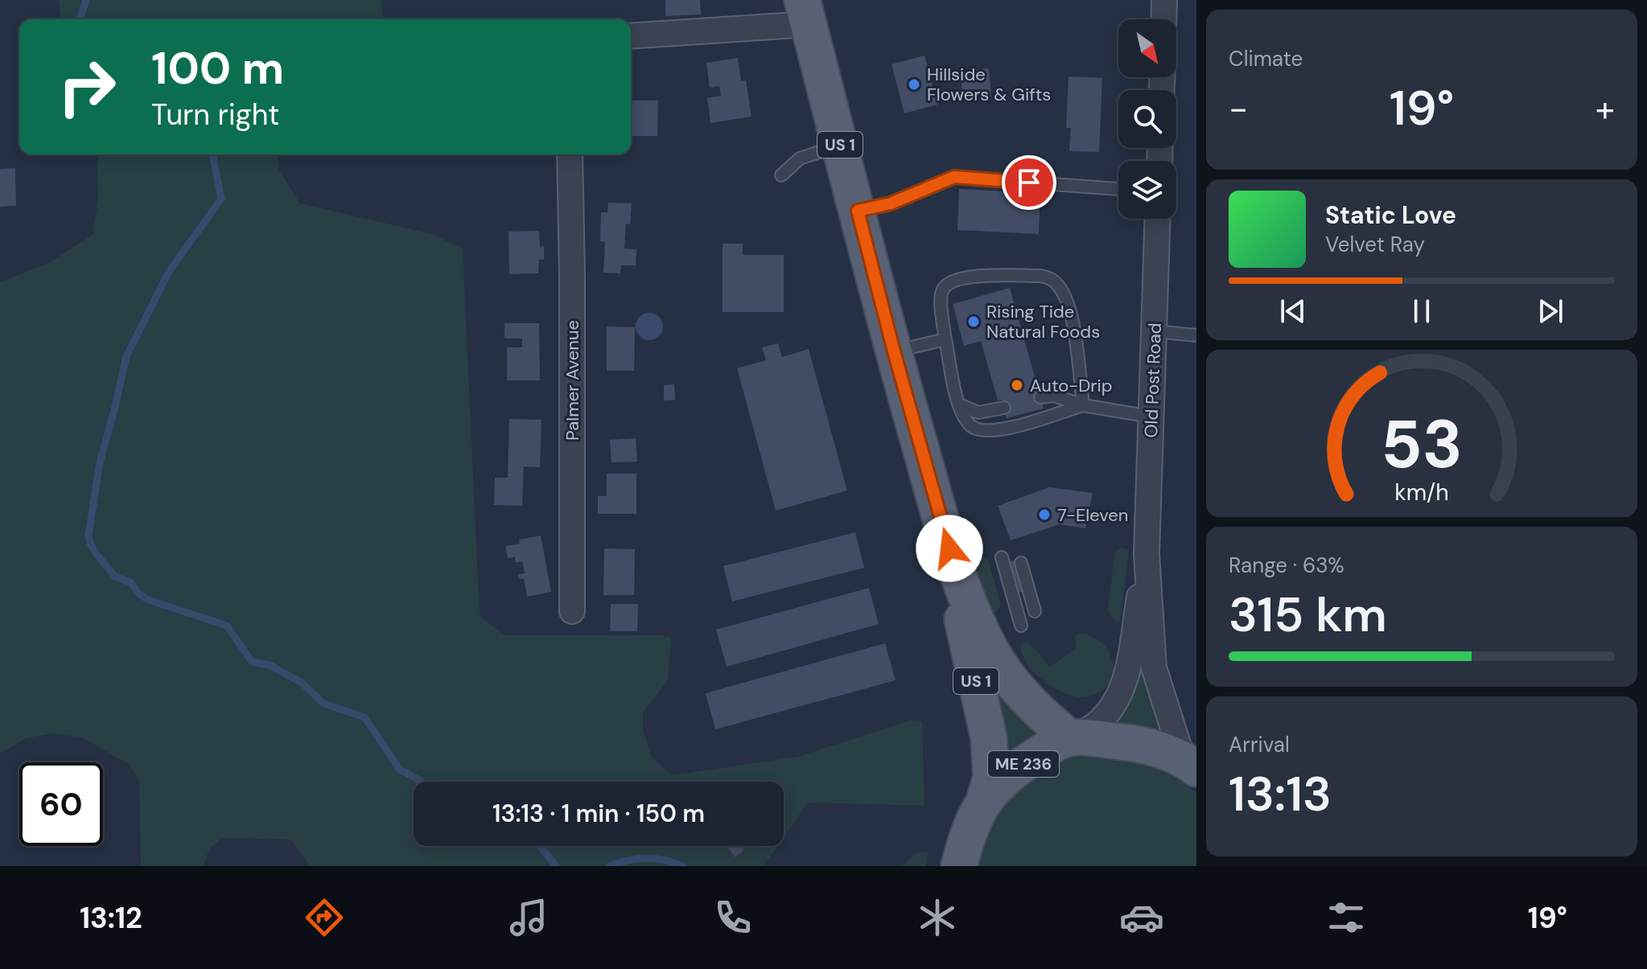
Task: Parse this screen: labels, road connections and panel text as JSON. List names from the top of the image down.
{
  "streets": {
    "main road": ["US 1", "ME 236"],
    "street": ["Palmer Avenue", "Old Post Road"]
  },
  "crossings": [
    ["US 1", "Old Post Road"],
    ["US 1", "ME 236"],
    ["Old Post Road", "ME 236"]
  ],
  "places": [
    "Hillside Flowers & Gifts",
    "Rising Tide Natural Foods",
    "Auto-Drip",
    "7-Eleven"
  ],
  "north": "bottom right",
  "page": {
    "tile": [
      "Climate",
      ["Range · 63%", "315 km"],
      ["Arrival", "13:13"]
    ],
    "turn": ["100 m", "Turn right"],
    "heat": ["−", "19°", "+"],
    "song": ["Static Love", "Velvet Ray"],
    "limit": "60",
    "trip": "13:13 · 1 min · 150 m",
    "tabs": ["13:12", "19°"],
    "gauge": ["53", "km/h"]
  }
}
